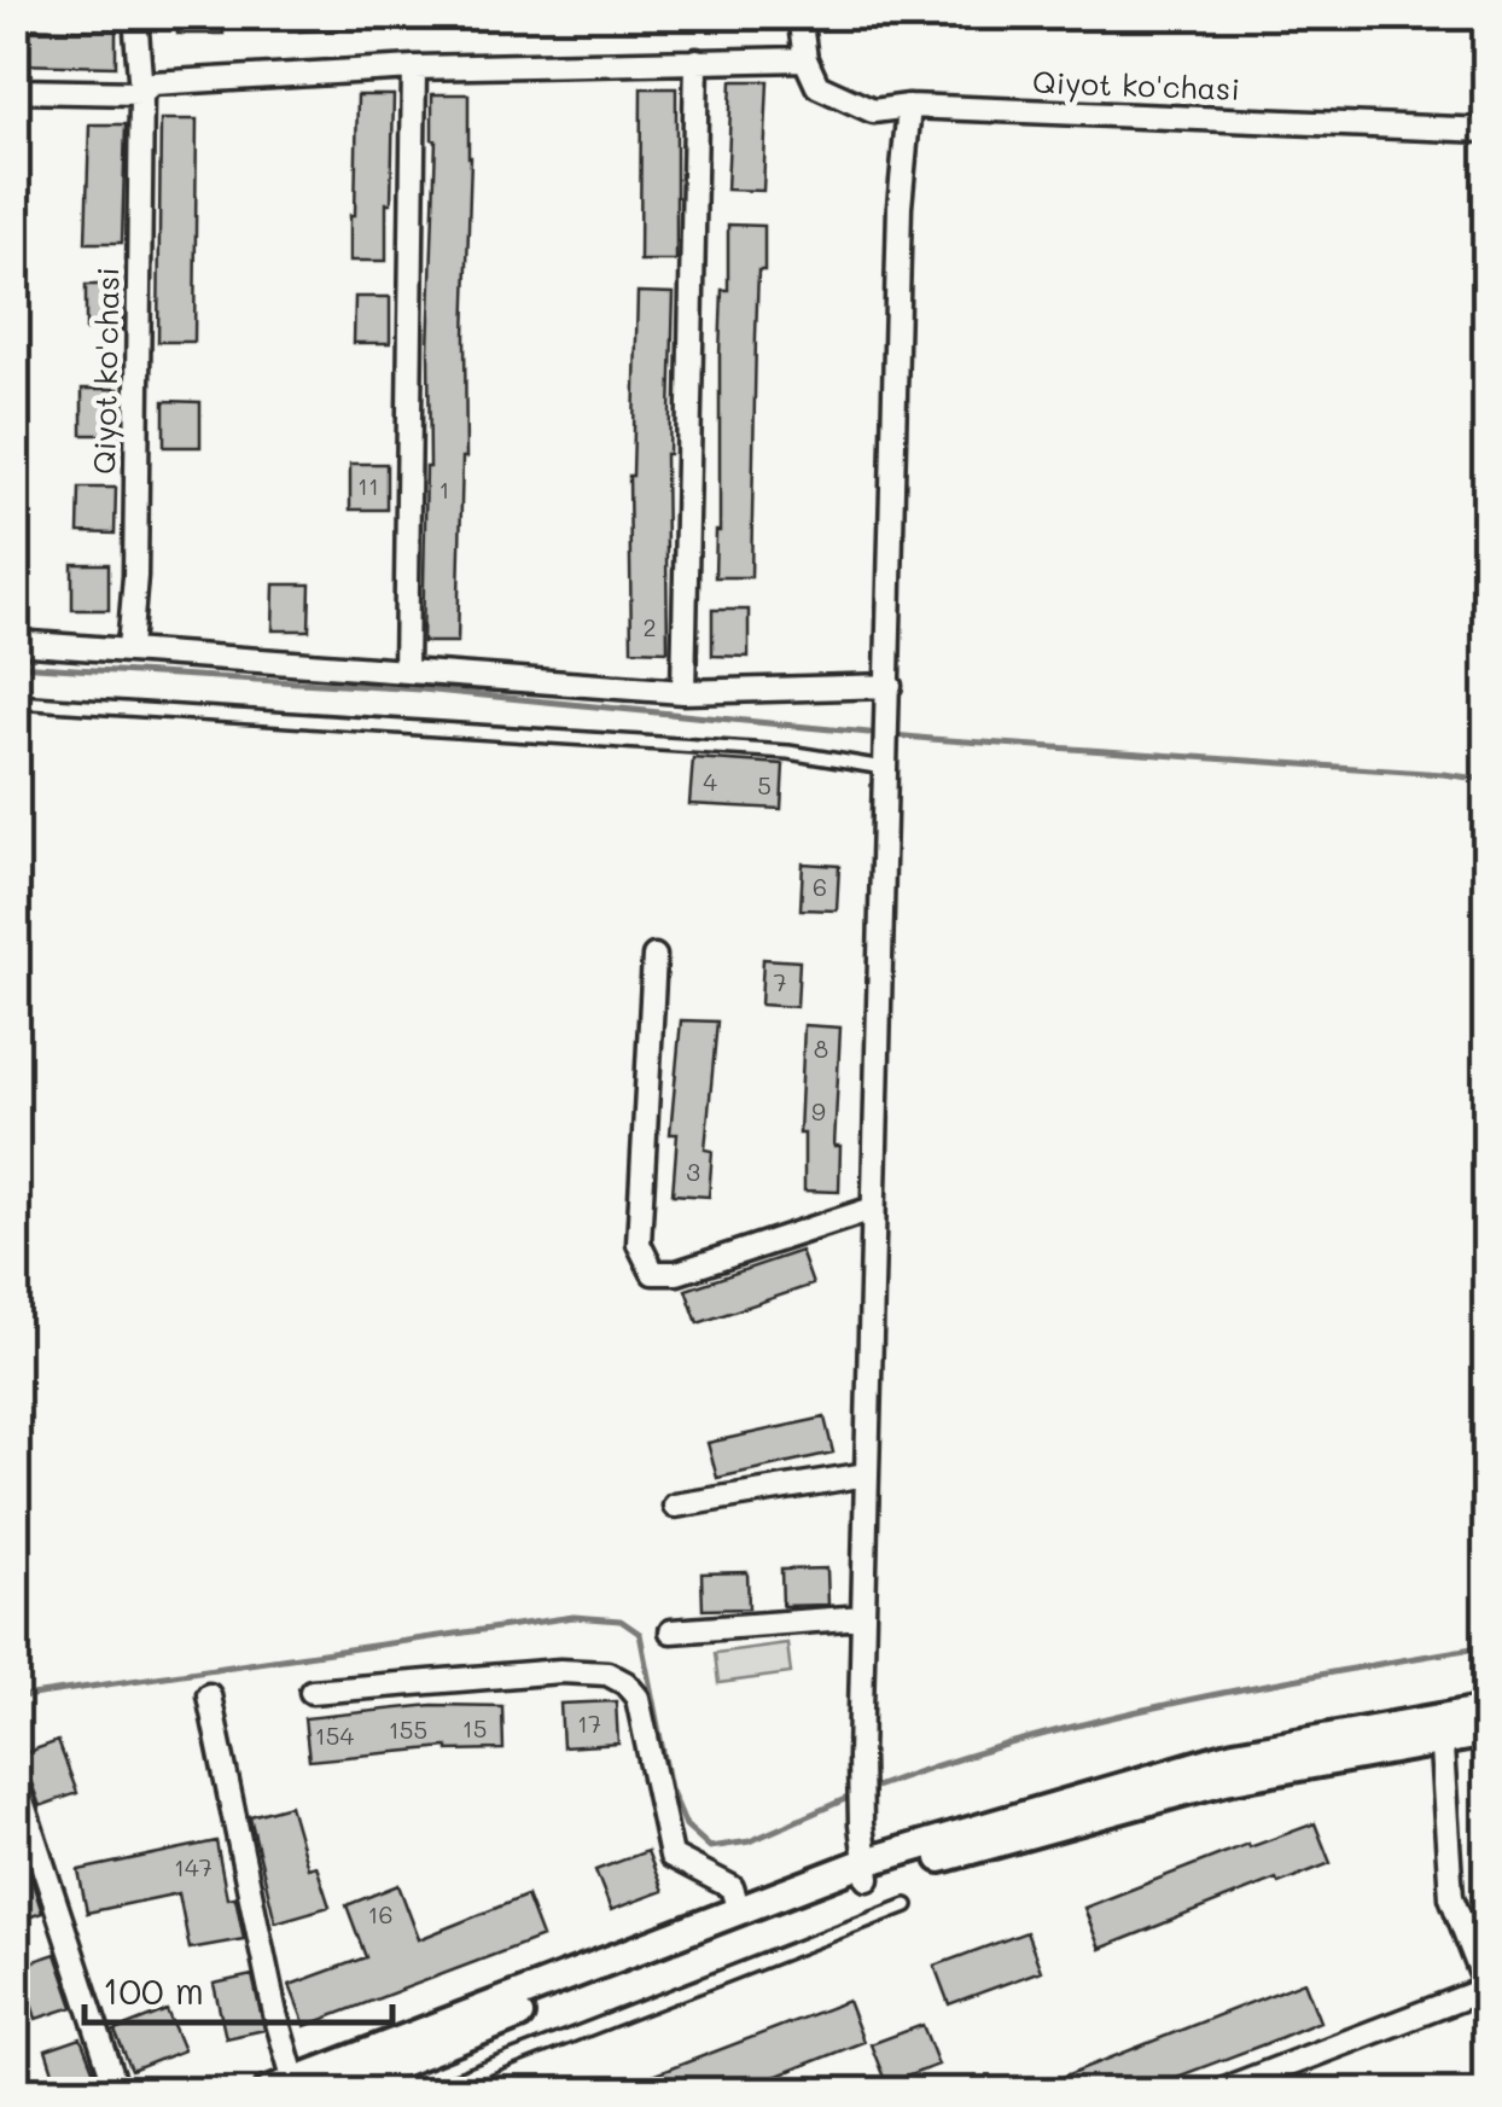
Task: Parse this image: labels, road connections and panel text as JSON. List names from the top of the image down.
{
  "streets": {
    "street": ["Qiyot ko'chasi"]
  },
  "house_numbers": [
    "11",
    "1",
    "2",
    "4",
    "5",
    "6",
    "7",
    "8",
    "9",
    "3",
    "17",
    "15",
    "155",
    "154",
    "147",
    "16"
  ],
  "scale_bar": "100 m"
}
